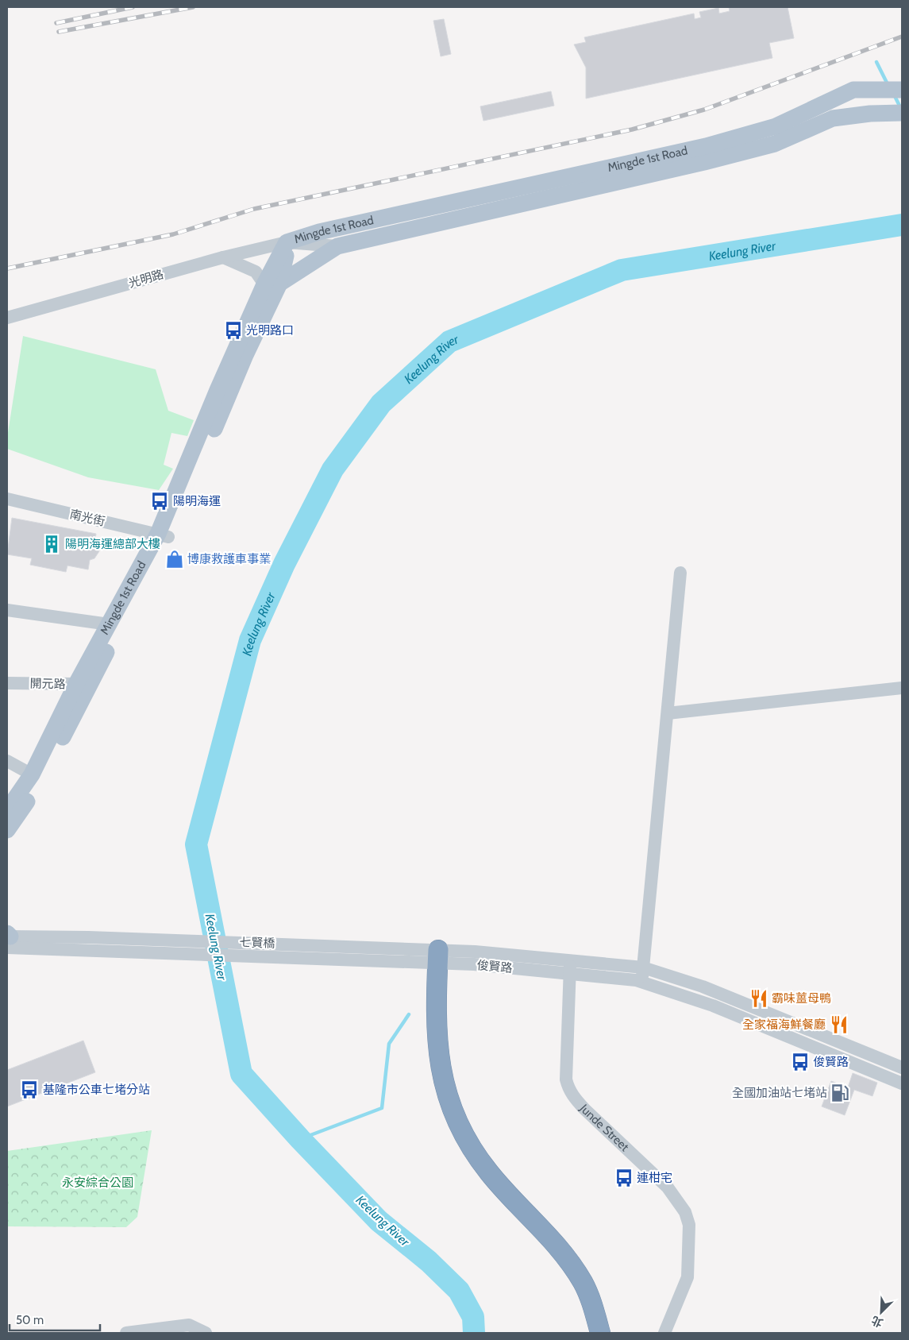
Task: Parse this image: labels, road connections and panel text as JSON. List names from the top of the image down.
{
  "streets": {
    "main road": ["Mingde 1st Road"],
    "street": [
      "光明路",
      "南光街",
      "開元路",
      "七賢橋",
      "俊賢路",
      "Junde Street"
    ]
  },
  "crossings": [
    ["Mingde 1st Road", "光明路"],
    ["Mingde 1st Road", "南光街"],
    ["Mingde 1st Road", "開元路"],
    ["七賢橋", "俊賢路"],
    ["俊賢路", "Junde Street"]
  ],
  "water": ["Keelung River"],
  "parks": ["永安綜合公園"],
  "places": {
    "bus stop": [
      "光明路口",
      "陽明海運",
      "俊賢路",
      "基隆市公車七堵分站",
      "連柑宅"
    ],
    "building": ["陽明海運總部大樓"],
    "shop": ["博康救護車事業"],
    "restaurant": ["霸味薑母鴨", "全家福海鮮餐廳"],
    "fuel station": ["全國加油站七堵站"]
  },
  "scale_bar": "50 m",
  "north": "bottom left"
}
